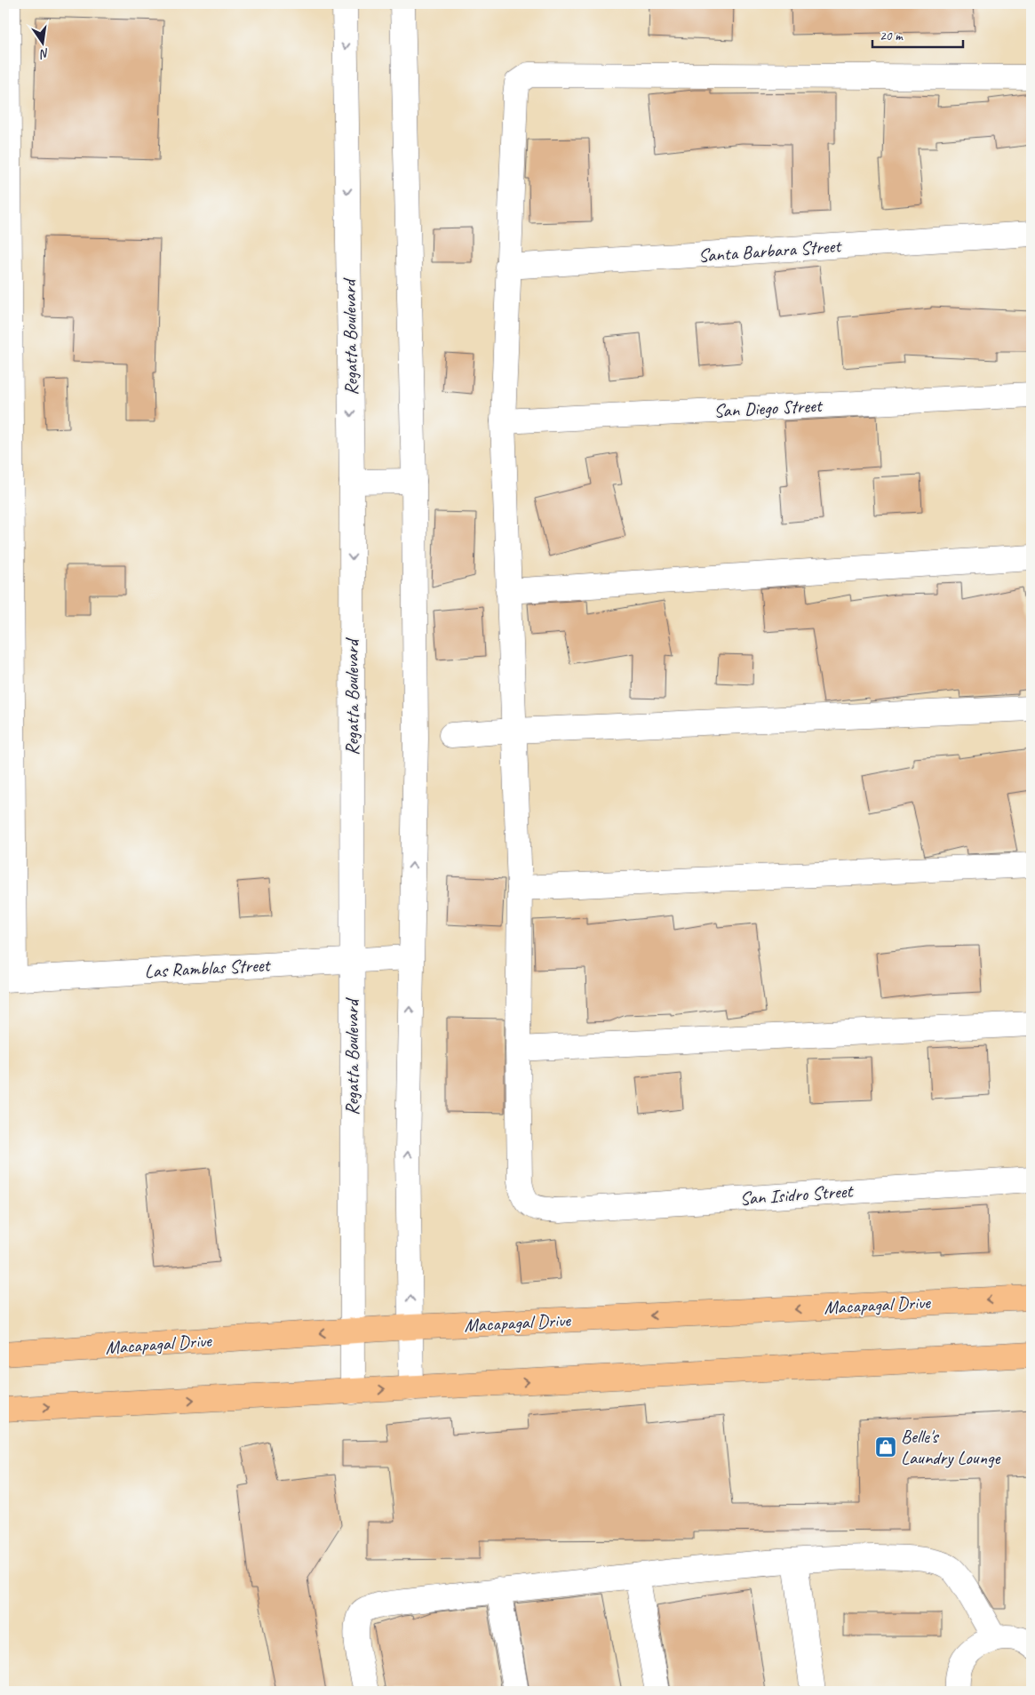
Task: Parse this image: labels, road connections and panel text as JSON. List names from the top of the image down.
{
  "streets": {
    "main road": ["Macapagal Drive"],
    "street": [
      "Santa Barbara Street",
      "Regatta Boulevard",
      "San Diego Street",
      "Las Ramblas Street",
      "San Isidro Street"
    ]
  },
  "crossings": [
    ["Santa Barbara Street", "San Isidro Street"],
    ["Regatta Boulevard", "Las Ramblas Street"],
    ["Regatta Boulevard", "Macapagal Drive"],
    ["San Diego Street", "San Isidro Street"]
  ],
  "places": {
    "shop": ["Belle's Laundry Lounge"]
  },
  "scale_bar": "20 m",
  "north": "bottom"
}
